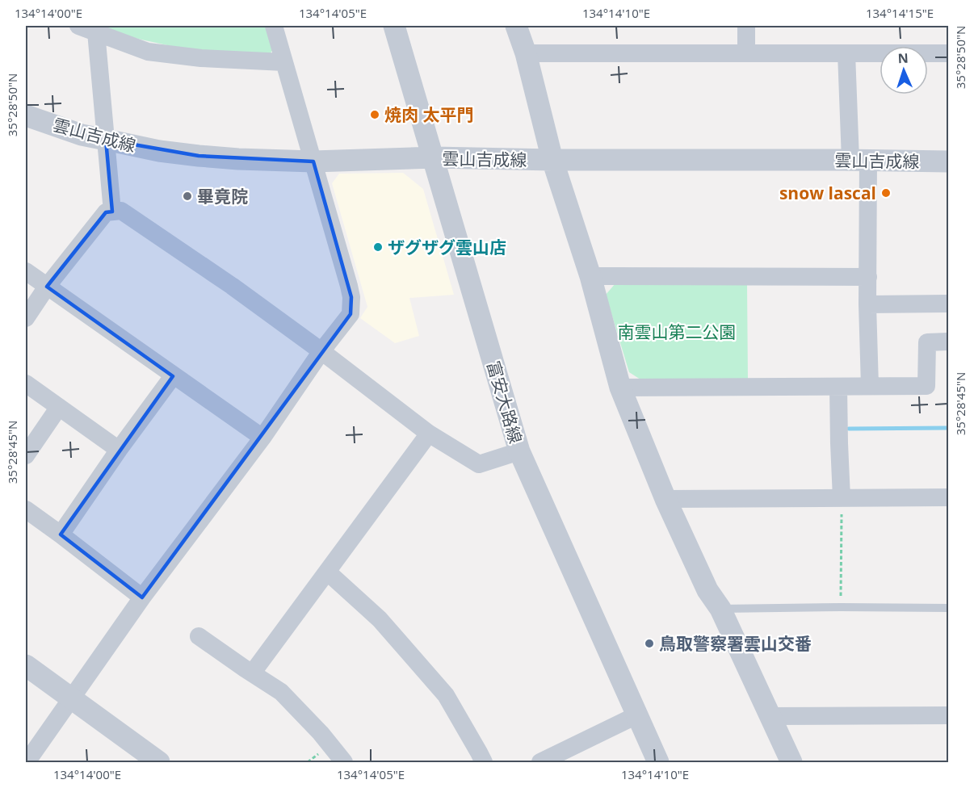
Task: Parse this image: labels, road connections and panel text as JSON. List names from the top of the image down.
{
  "streets": {
    "street": ["雲山吉成線", "富安大路線"]
  },
  "crossings": [
    ["雲山吉成線", "富安大路線"]
  ],
  "parks": ["南雲山第二公園"],
  "places": [
    "焼肉 太平門",
    "snow lascal",
    "畢竟院",
    "ザグザグ雲山店",
    "鳥取警察署雲山交番"
  ],
  "north": "top",
  "coordinates": [
    "134°14'00\"E",
    "134°14'05\"E",
    "134°14'10\"E",
    "134°14'15\"E",
    "35°28'50\"N",
    "35°28'45\"N"
  ]
}
